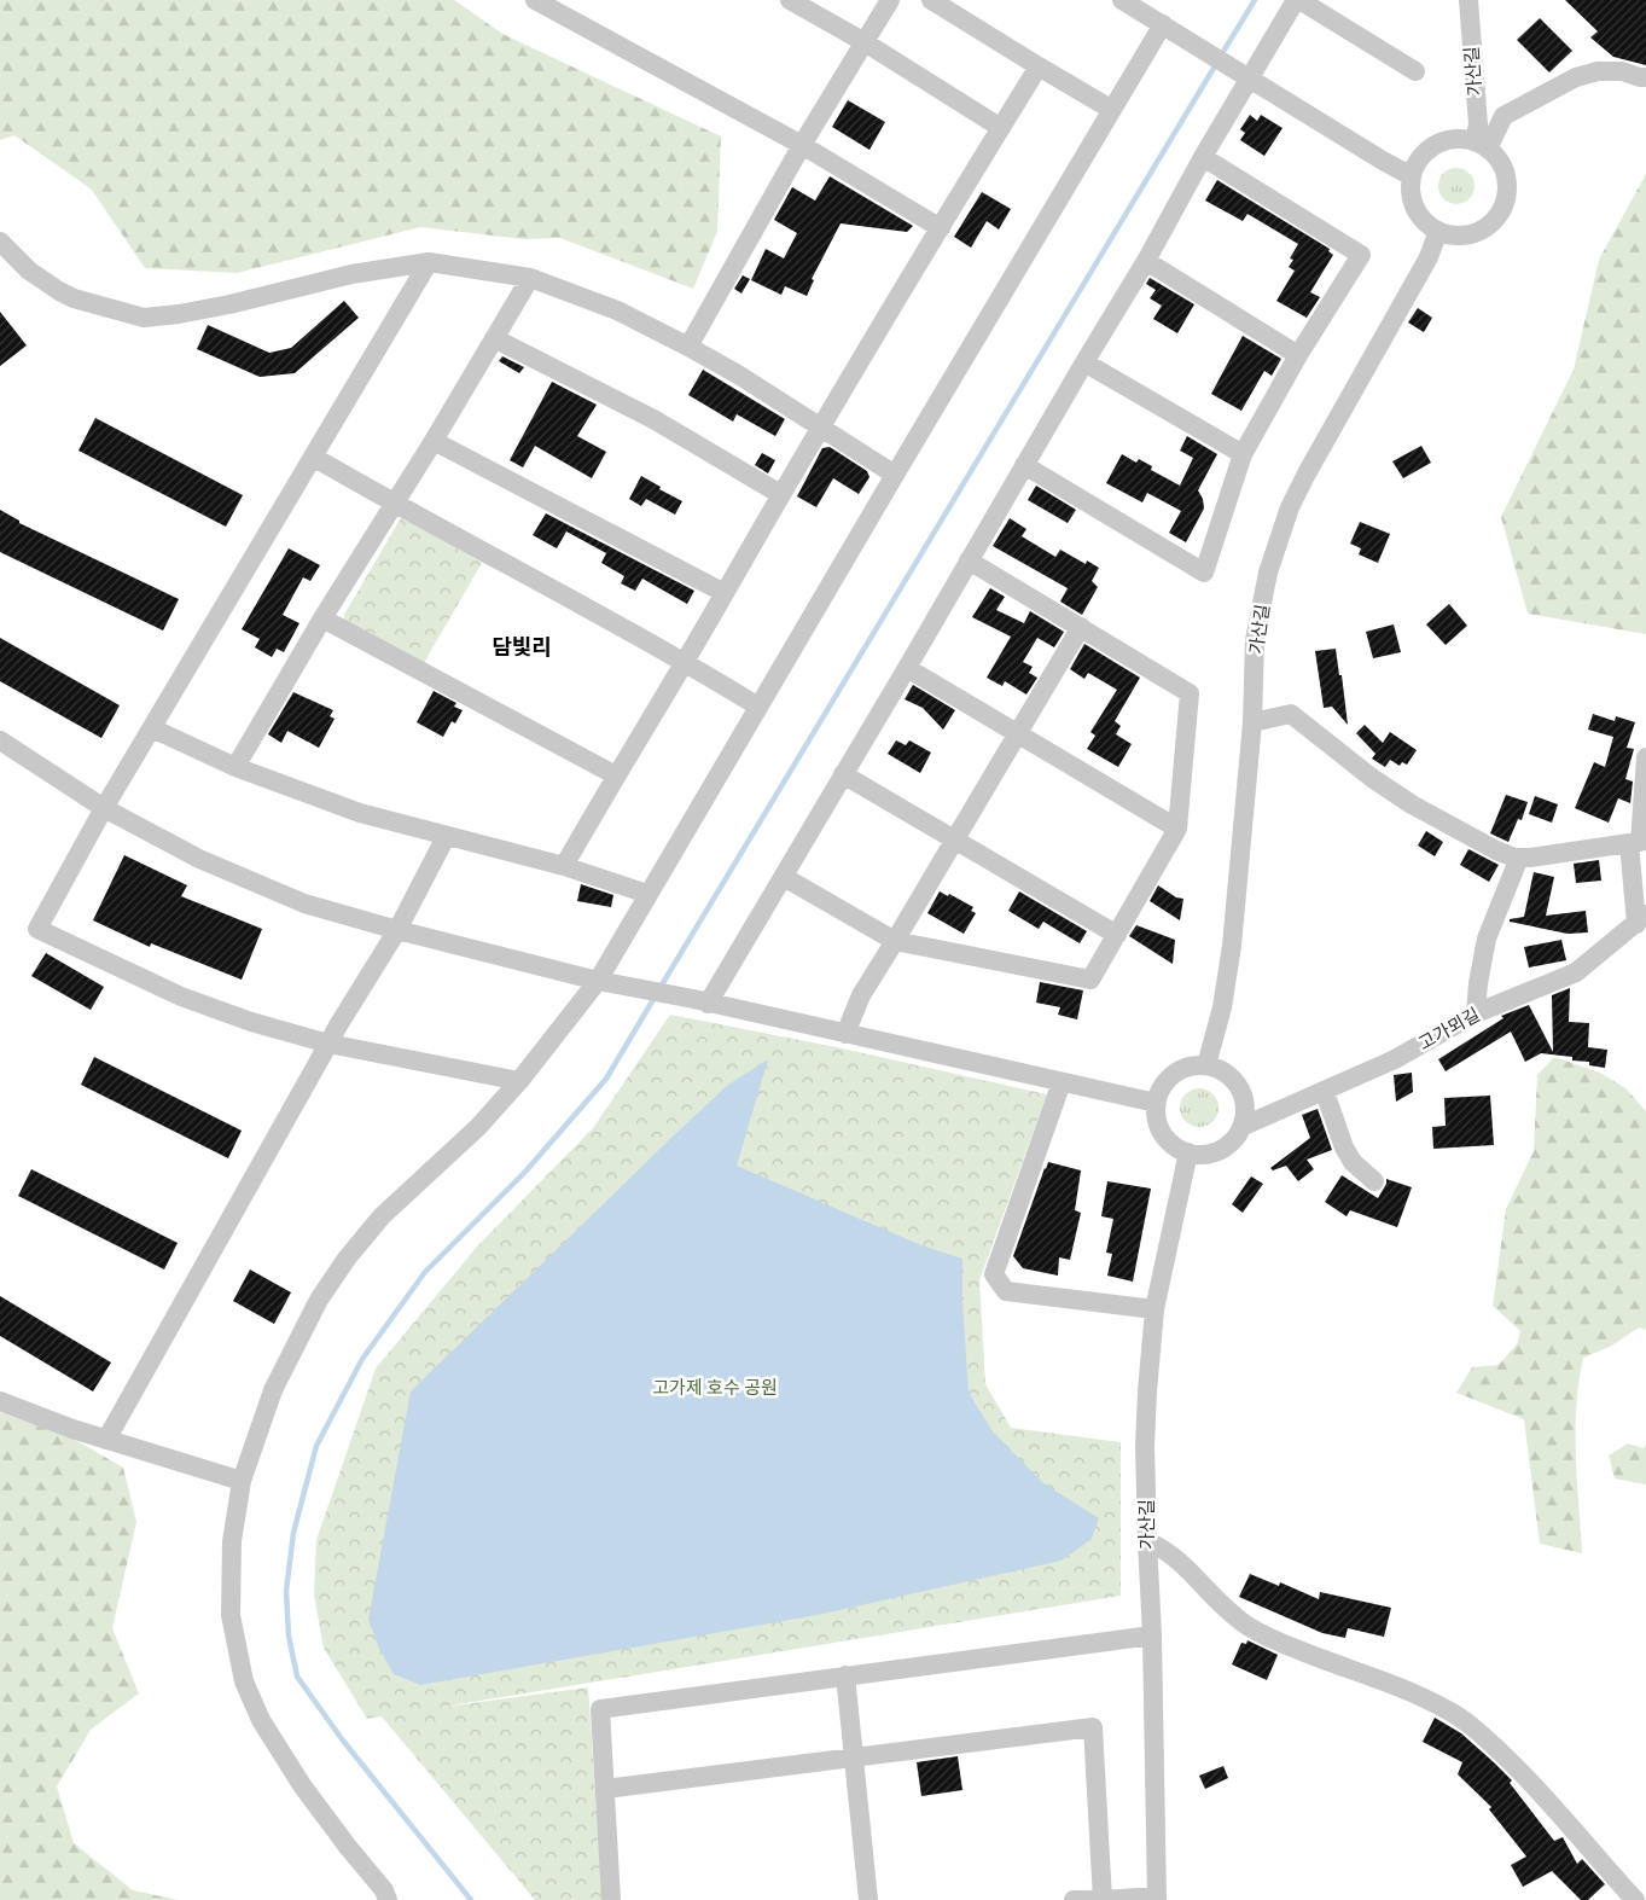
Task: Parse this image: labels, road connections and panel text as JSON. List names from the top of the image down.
{
  "streets": {
    "street": ["가산길", "고가뫼길"]
  },
  "crossings": [
    ["가산길", "고가뫼길"]
  ],
  "districts": ["담빛리"],
  "parks": ["고가제 호수 공원"]
}
